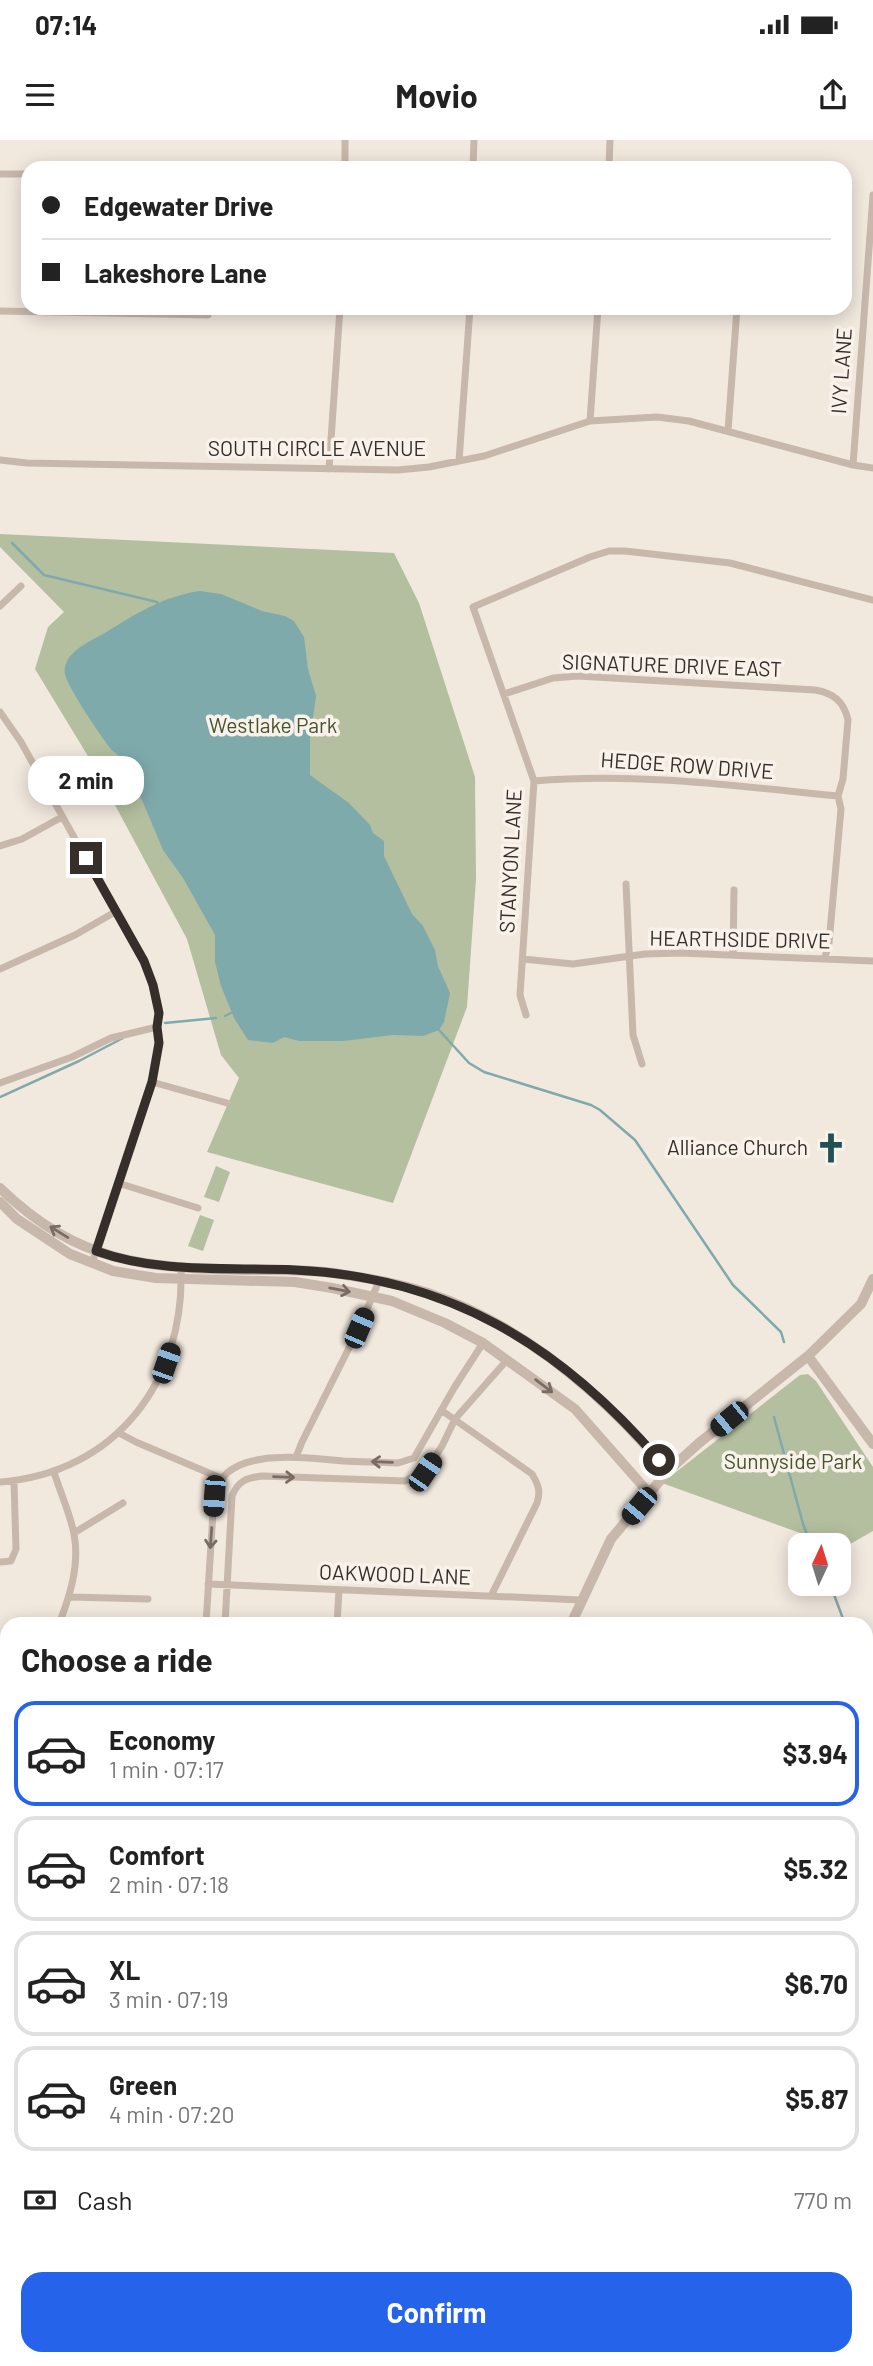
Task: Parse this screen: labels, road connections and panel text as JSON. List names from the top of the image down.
{
  "streets": {
    "street": [
      "IVY LANE",
      "SOUTH CIRCLE AVENUE",
      "SIGNATURE DRIVE EAST",
      "HEDGE ROW DRIVE",
      "STANYON LANE",
      "HEARTHSIDE DRIVE",
      "OAKWOOD LANE"
    ]
  },
  "crossings": [
    ["IVY LANE", "SOUTH CIRCLE AVENUE"],
    ["SIGNATURE DRIVE EAST", "HEDGE ROW DRIVE"],
    ["SIGNATURE DRIVE EAST", "STANYON LANE"],
    ["HEDGE ROW DRIVE", "STANYON LANE"],
    ["STANYON LANE", "HEARTHSIDE DRIVE"]
  ],
  "parks": ["Westlake Park", "Sunnyside Park"],
  "places": {
    "church": ["Alliance Church"]
  },
  "north": "top",
  "page": {
    "status": "07:14",
    "header": "Movio",
    "banner": ["Edgewater Drive", "Lakeshore Lane"],
    "bubble": "2 min",
    "heading": "Choose a ride",
    "list": [
      {
        "name": "Economy",
        "note": "1 min · 07:17",
        "value": "$3.94"
      },
      {
        "name": "Comfort",
        "note": "2 min · 07:18",
        "value": "$5.32"
      },
      {
        "name": "XL",
        "note": "3 min · 07:19",
        "value": "$6.70"
      },
      {
        "name": "Green",
        "note": "4 min · 07:20",
        "value": "$5.87"
      }
    ],
    "pay": ["Cash", "770 m"],
    "buttons": "Confirm"
  }
}
